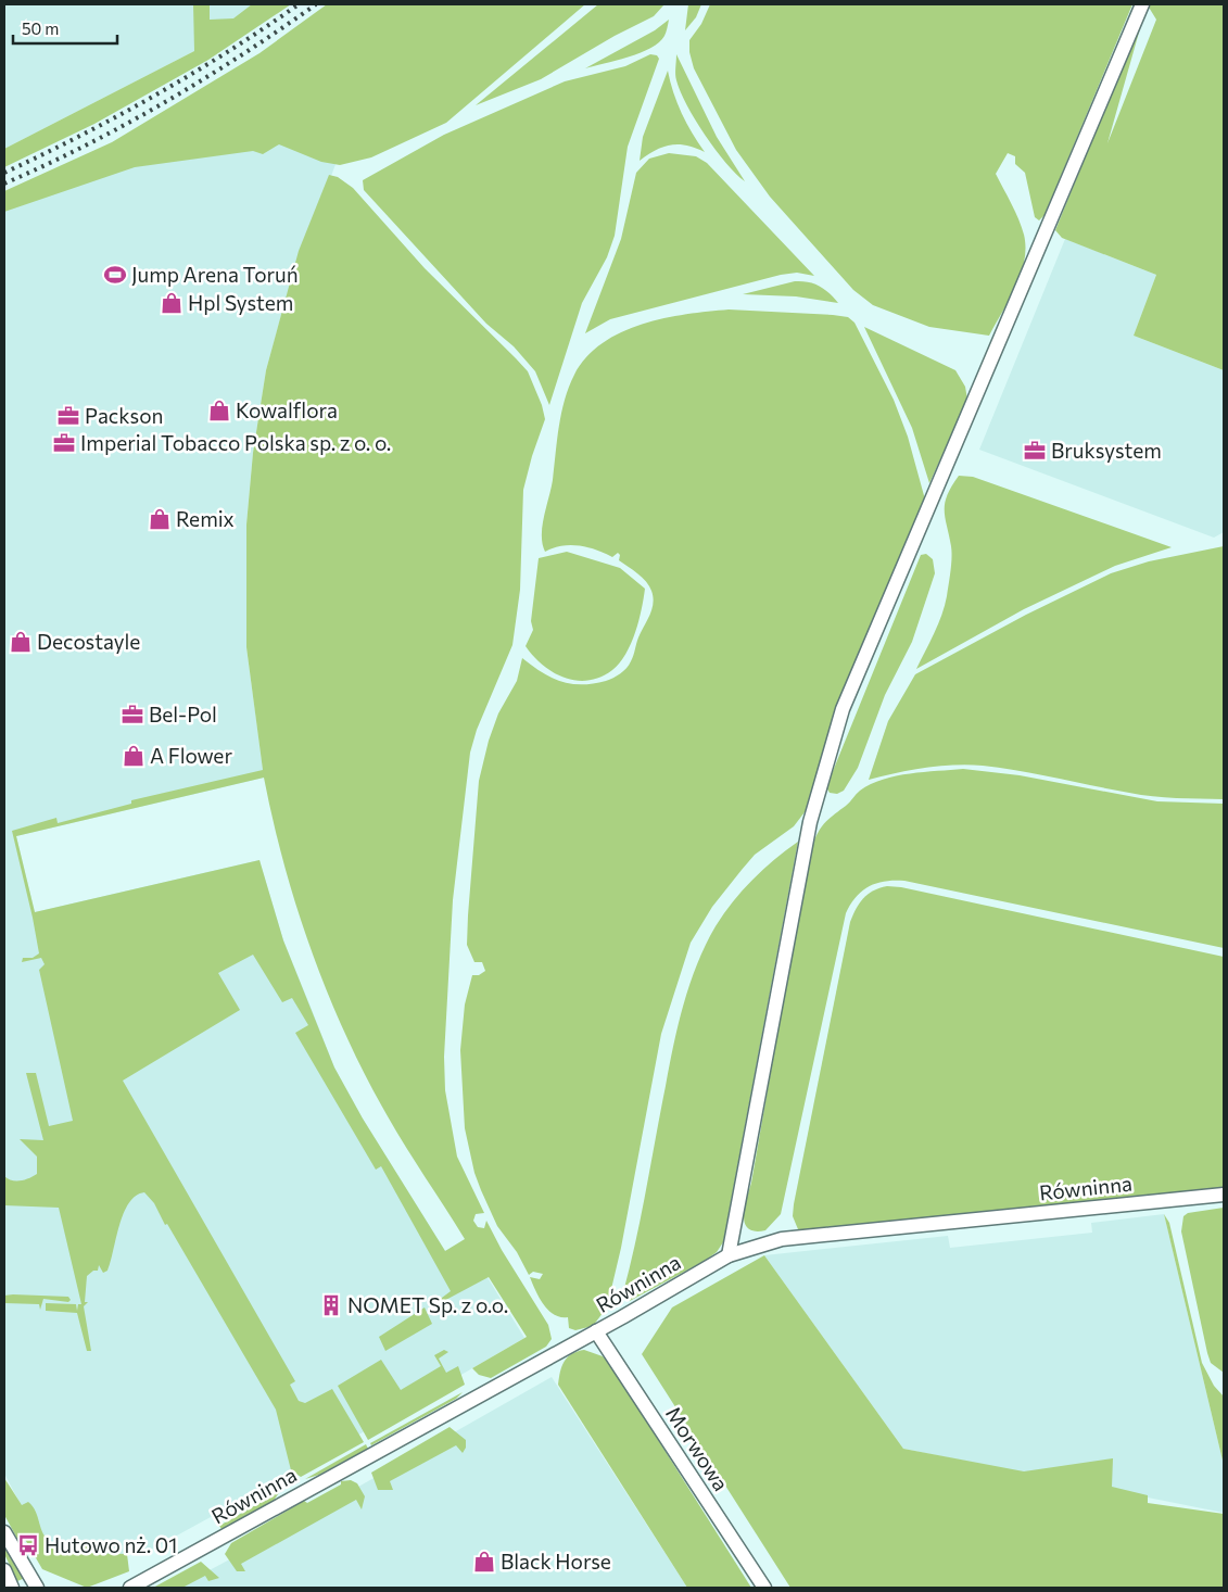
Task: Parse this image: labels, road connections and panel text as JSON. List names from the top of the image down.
{
  "streets": {
    "street": ["Równinna", "Morwowa"]
  },
  "crossings": [
    ["Równinna", "Morwowa"]
  ],
  "places": {
    "sports": ["Jump Arena Toruń"],
    "shop": [
      "Hpl System",
      "Kowalflora",
      "Remix",
      "Decostayle",
      "A Flower",
      "Black Horse"
    ],
    "office": [
      "Packson",
      "Imperial Tobacco Polska sp. z o. o.",
      "Bruksystem",
      "Bel-Pol"
    ],
    "building": ["NOMET Sp. z o.o."],
    "bus stop": ["Hutowo nż. 01"]
  },
  "scale_bar": "50 m"
}
